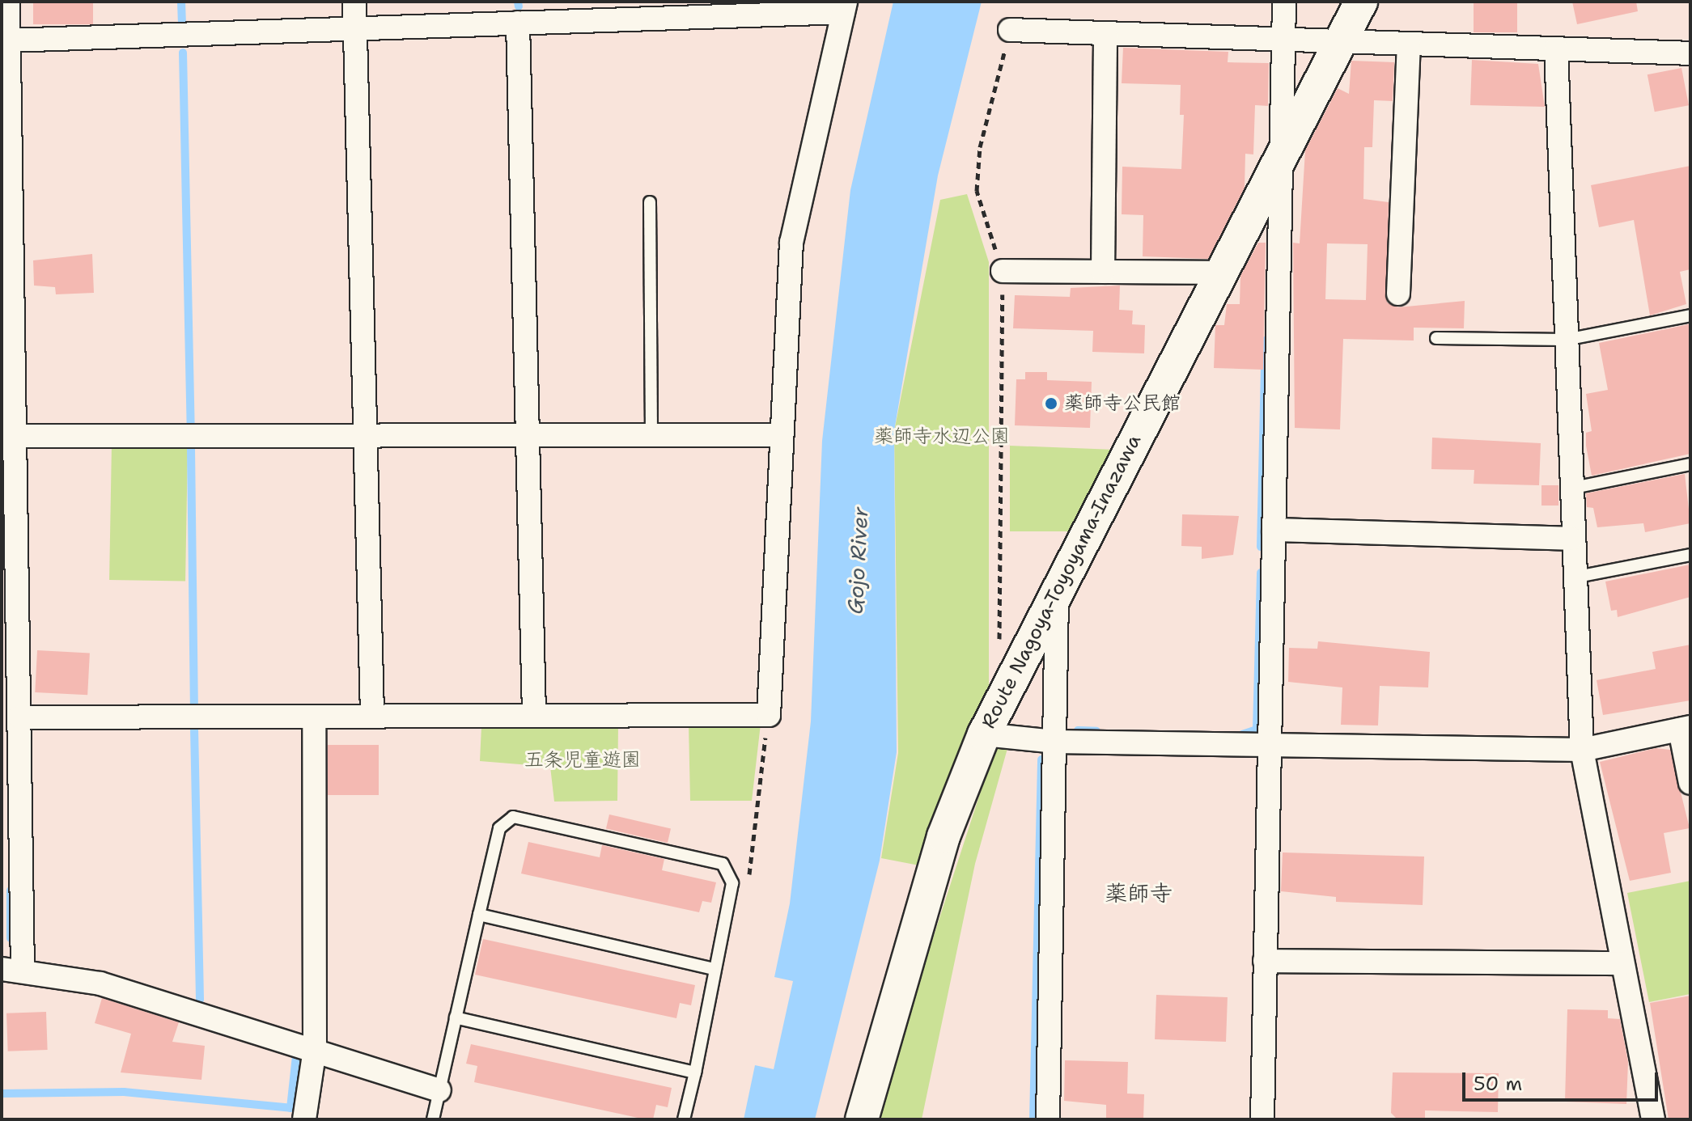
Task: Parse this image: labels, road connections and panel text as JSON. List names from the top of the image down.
{
  "streets": {
    "main road": ["Route Nagoya-Toyoyama-Inazawa"]
  },
  "districts": ["薬師寺"],
  "water": ["Gojo River"],
  "parks": ["薬師寺水辺公園", "五条児童遊園"],
  "places": ["薬師寺公民館"],
  "scale_bar": "50 m"
}
